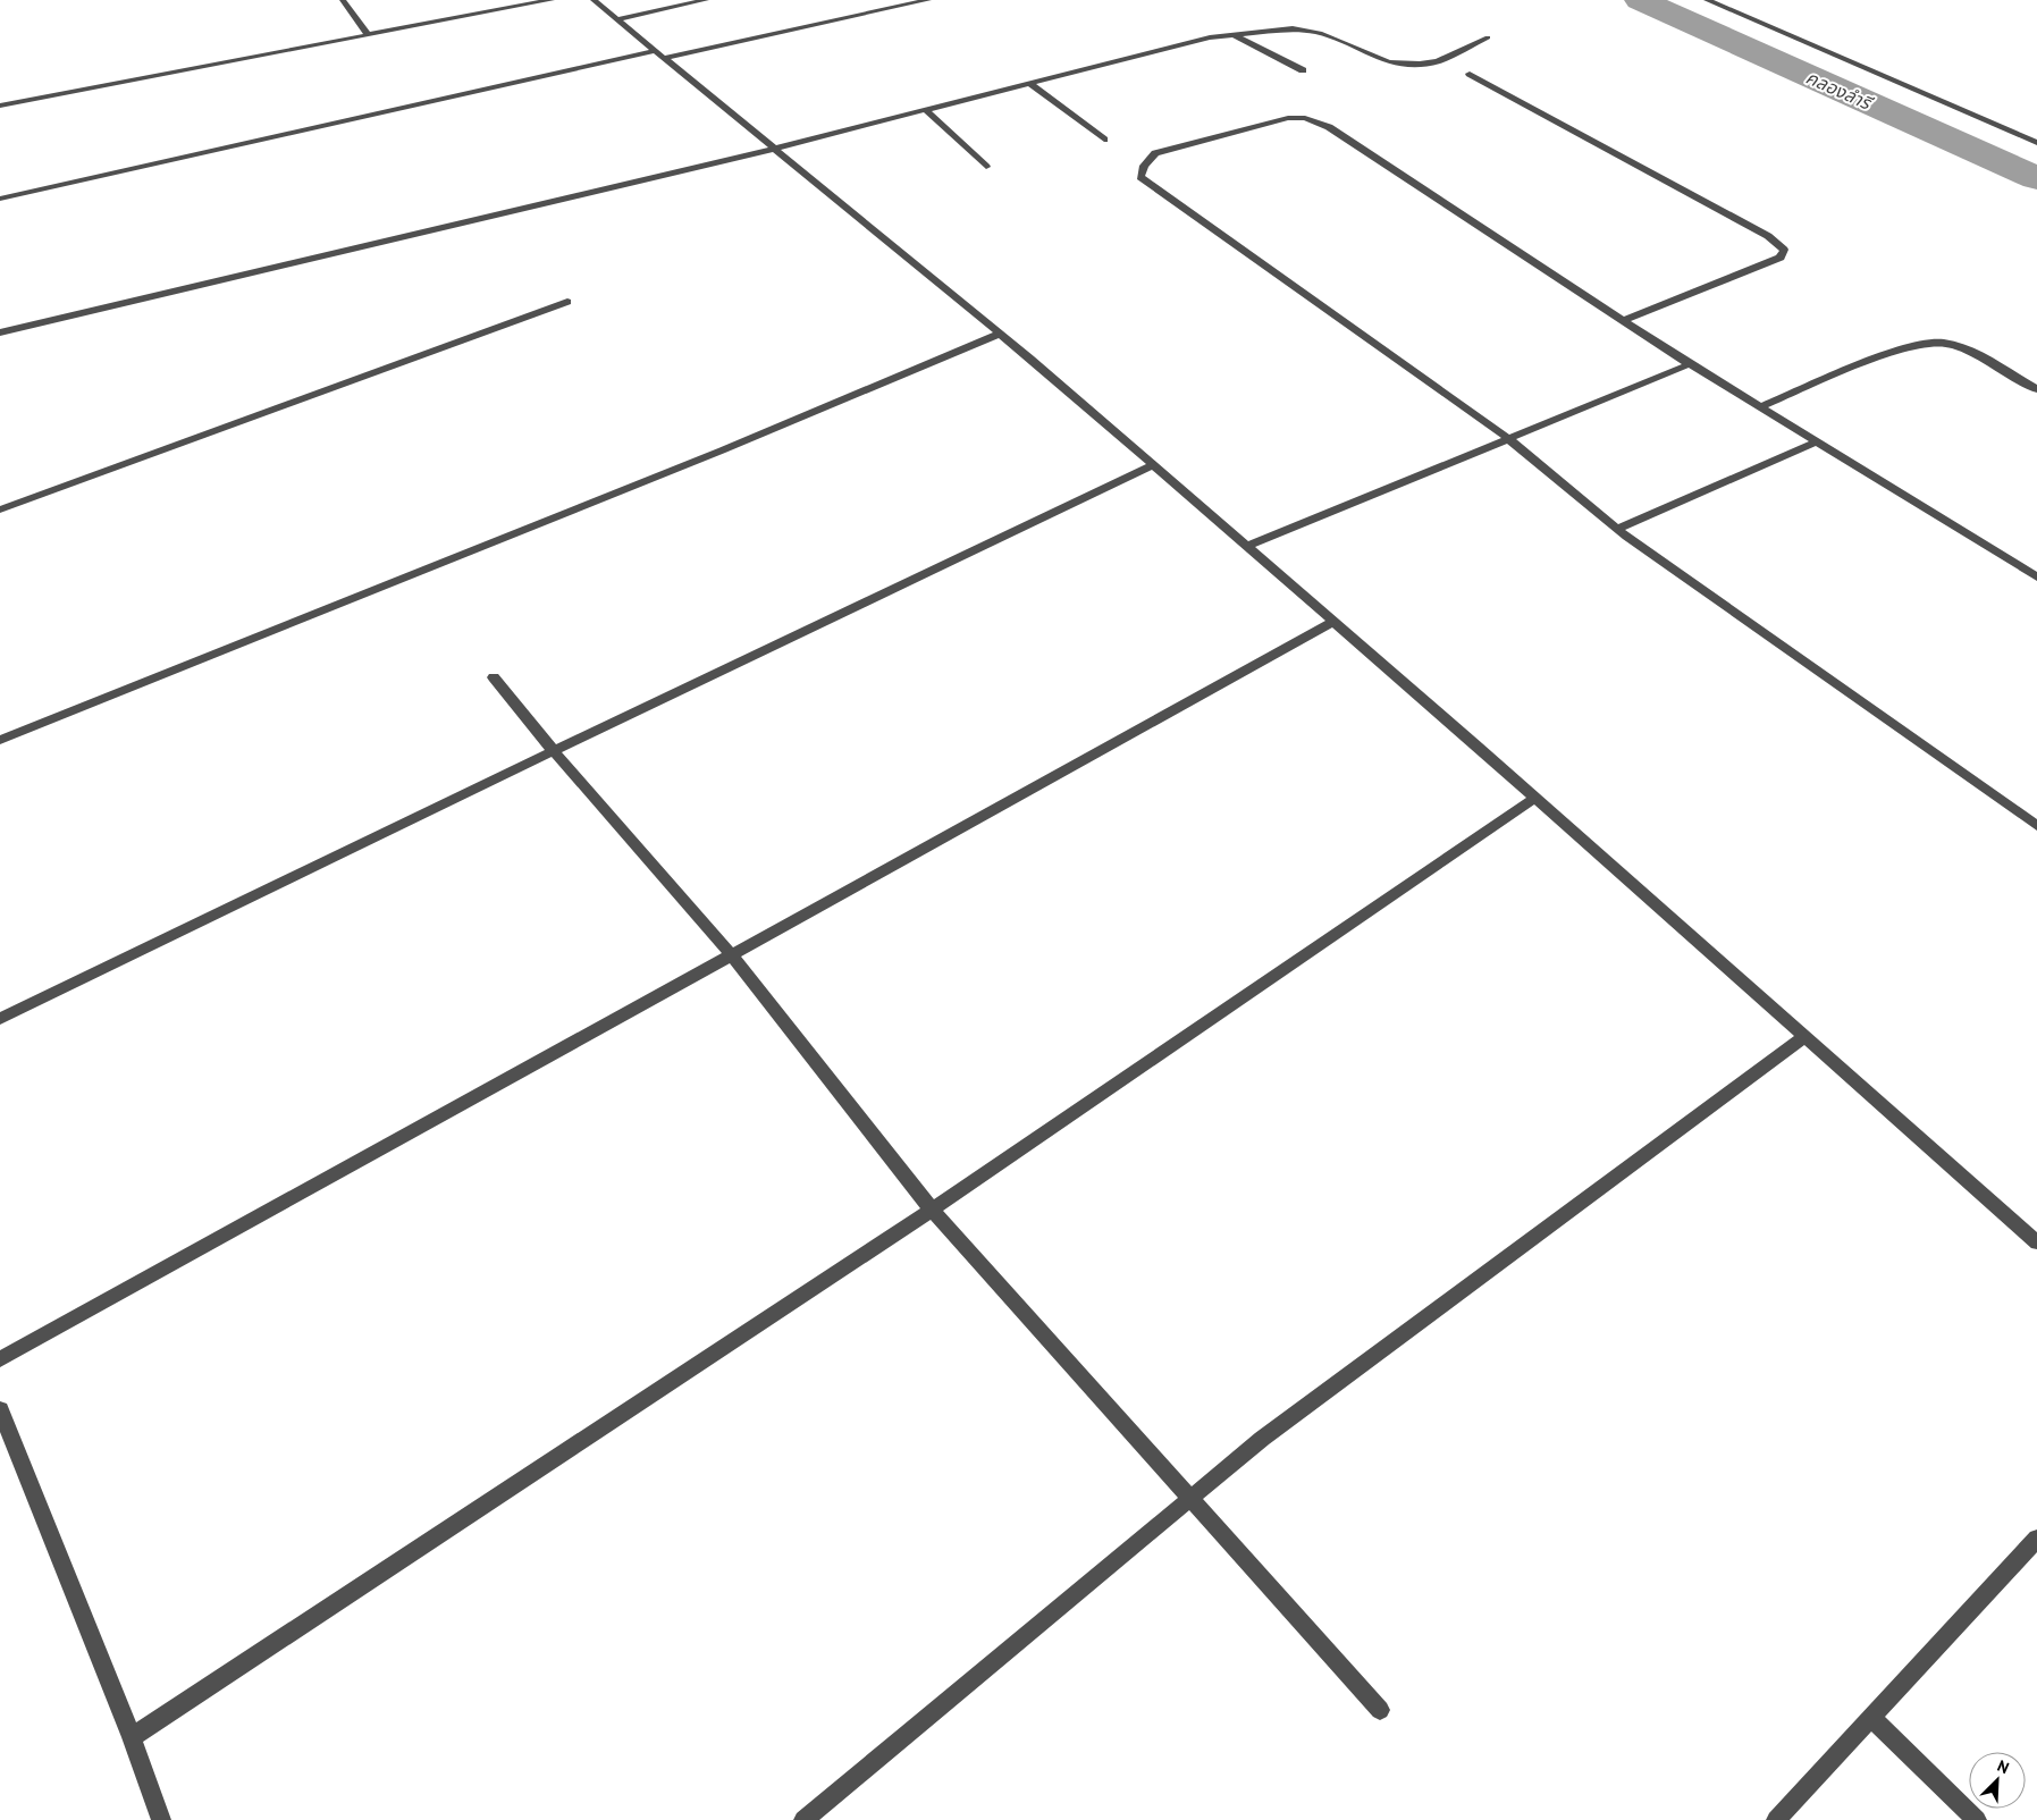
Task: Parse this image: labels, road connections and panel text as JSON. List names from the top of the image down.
{
  "water": ["คลองลำรี"],
  "north": "top right"
}
